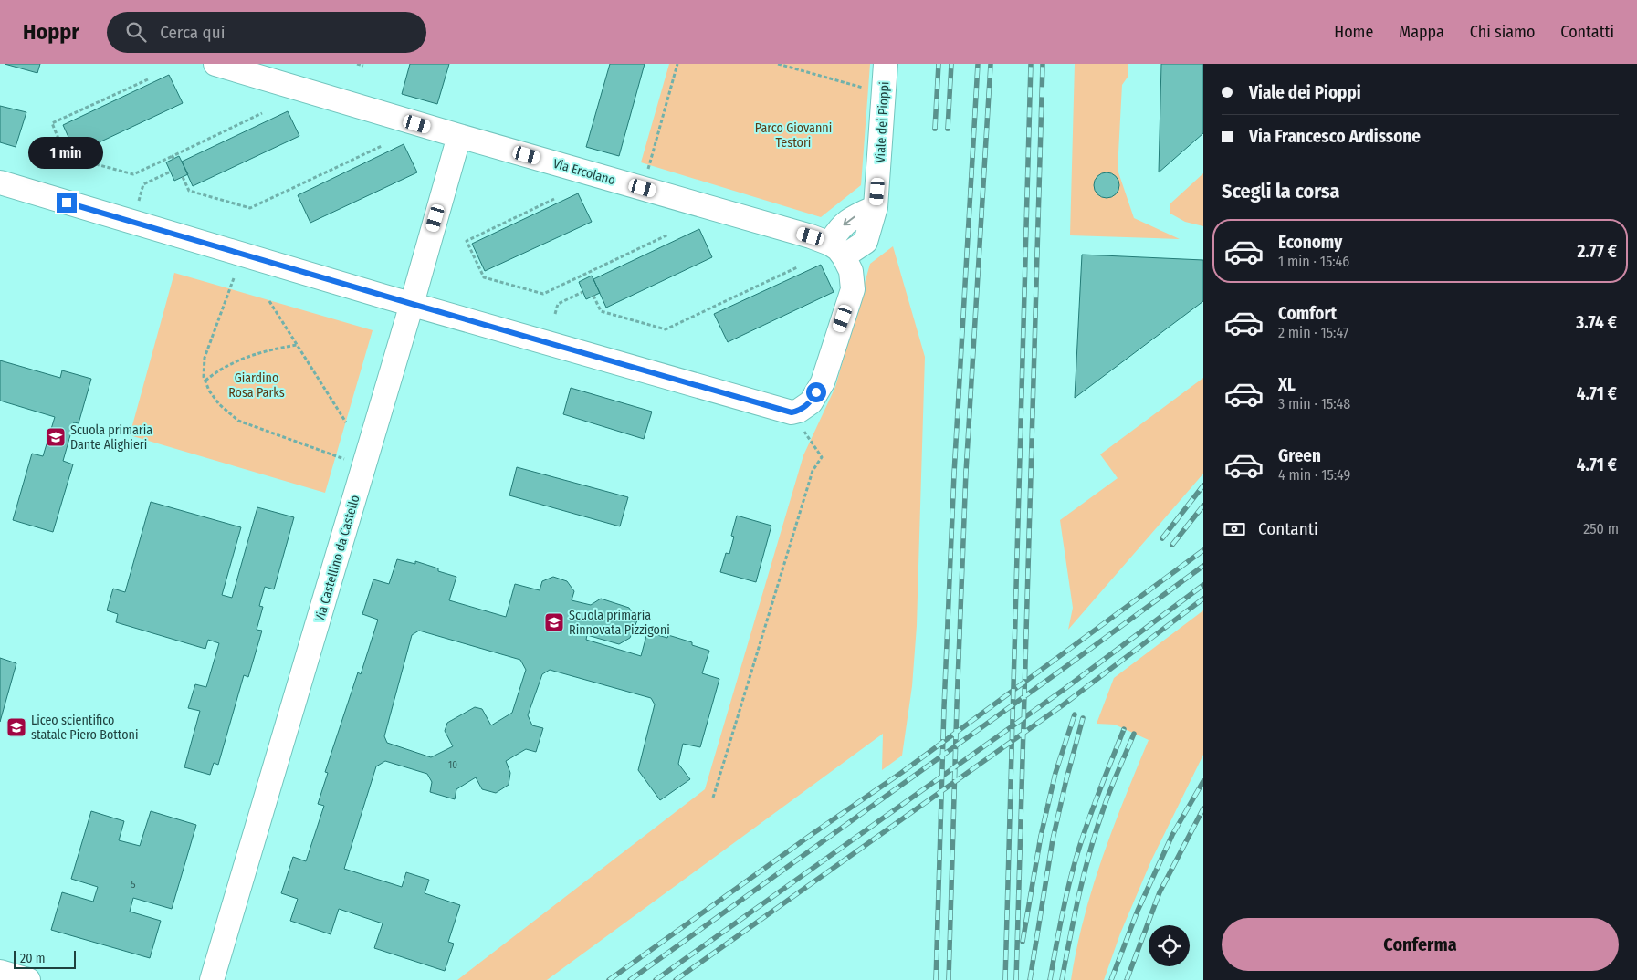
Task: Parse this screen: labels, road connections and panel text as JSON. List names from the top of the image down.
{
  "streets": {
    "street": ["Viale dei Pioppi", "Via Ercolano", "Via Castellino da Castello"]
  },
  "crossings": [
    ["Viale dei Pioppi", "Via Ercolano"],
    ["Via Ercolano", "Via Castellino da Castello"]
  ],
  "parks": ["Parco Giovanni Testori", "Giardino Rosa Parks"],
  "places": {
    "school or university": ["Scuola primaria Dante Alighieri", "Scuola primaria Rinnovata Pizzigoni", "Liceo scientifico statale Piero Bottoni"]
  },
  "house_numbers": ["10", "5"],
  "scale_bar": "20 m",
  "page": {
    "header": "Hoppr",
    "search": "Cerca qui",
    "nav": [
      "Home",
      "Mappa",
      "Chi siamo",
      "Contatti"
    ],
    "banner": ["Viale dei Pioppi", "Via Francesco Ardissone"],
    "bubble": "1 min",
    "heading": "Scegli la corsa",
    "list": [
      {
        "name": "Economy",
        "note": "1 min · 15:46",
        "value": "2.77 €"
      },
      {
        "name": "Comfort",
        "note": "2 min · 15:47",
        "value": "3.74 €"
      },
      {
        "name": "XL",
        "note": "3 min · 15:48",
        "value": "4.71 €"
      },
      {
        "name": "Green",
        "note": "4 min · 15:49",
        "value": "4.71 €"
      }
    ],
    "pay": ["Contanti", "250 m"],
    "buttons": "Conferma",
    "scale": "20 m"
  }
}
